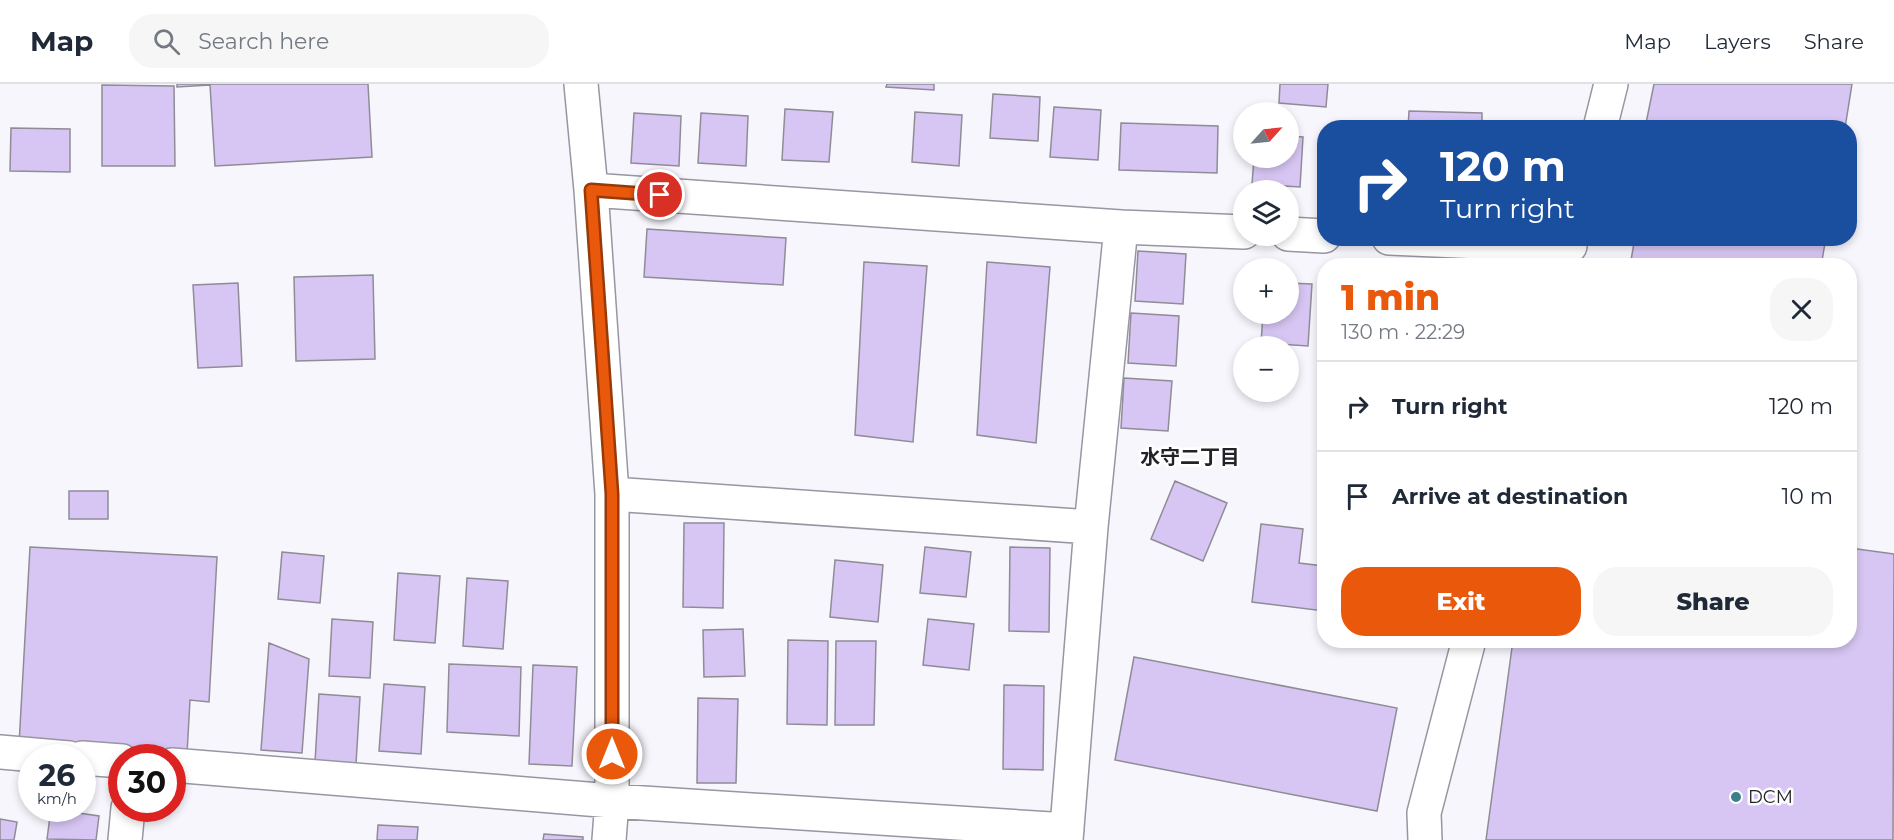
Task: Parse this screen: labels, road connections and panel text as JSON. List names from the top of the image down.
{
  "districts": ["水守二丁目"],
  "places": ["DCM"],
  "north": "top right",
  "page": {
    "header": "Map",
    "search": "Search here",
    "nav": ["Map", "Layers", "Share"],
    "map_buttons": ["+", "−"],
    "turn": ["120 m", "Turn right"],
    "heading": ["1 min", "130 m · 22:29"],
    "list": [
      {
        "name": "Turn right",
        "value": "120 m"
      },
      {
        "name": "Arrive at destination",
        "value": "10 m"
      }
    ],
    "buttons": ["Exit", "Share"],
    "speed": "26 km/h",
    "limit": "30"
  }
}
